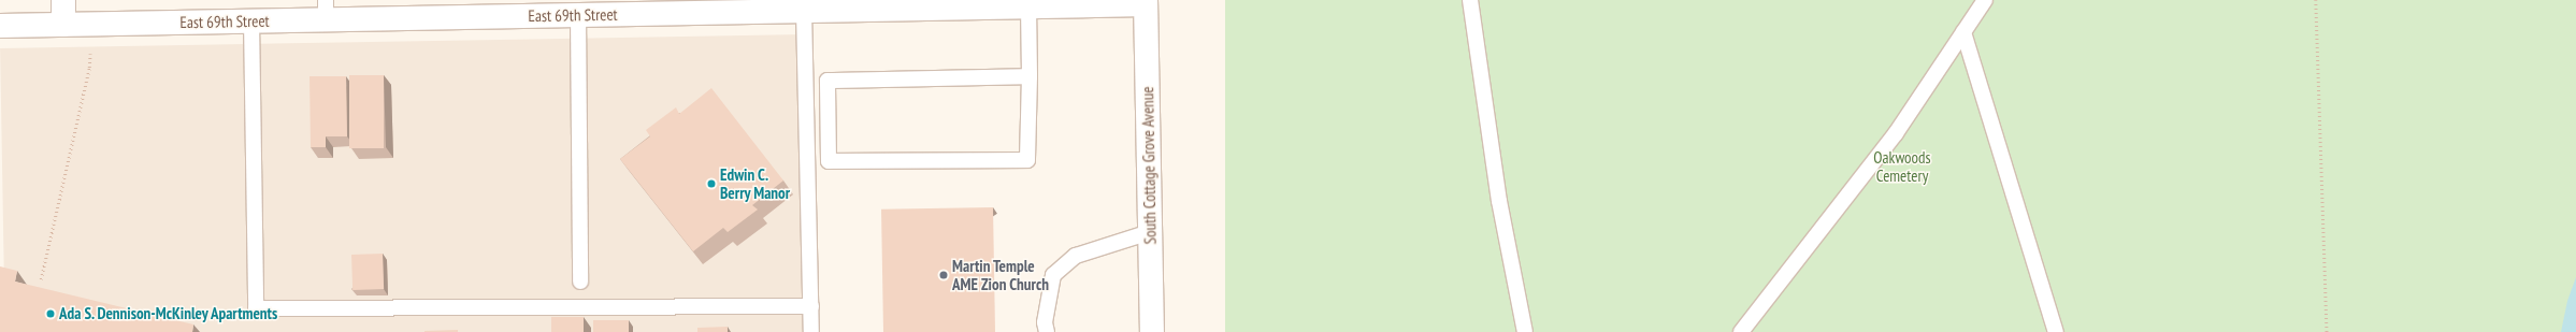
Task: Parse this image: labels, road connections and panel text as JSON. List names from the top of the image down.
{
  "streets": {
    "street": ["East 69th Street", "South Cottage Grove Avenue"]
  },
  "crossings": [
    ["East 69th Street", "South Cottage Grove Avenue"]
  ],
  "parks": ["Oakwoods Cemetery"],
  "places": ["Edwin C. Berry Manor", "Martin Temple AME Zion Church", "Ada S. Dennison-McKinley Apartments"]
}
